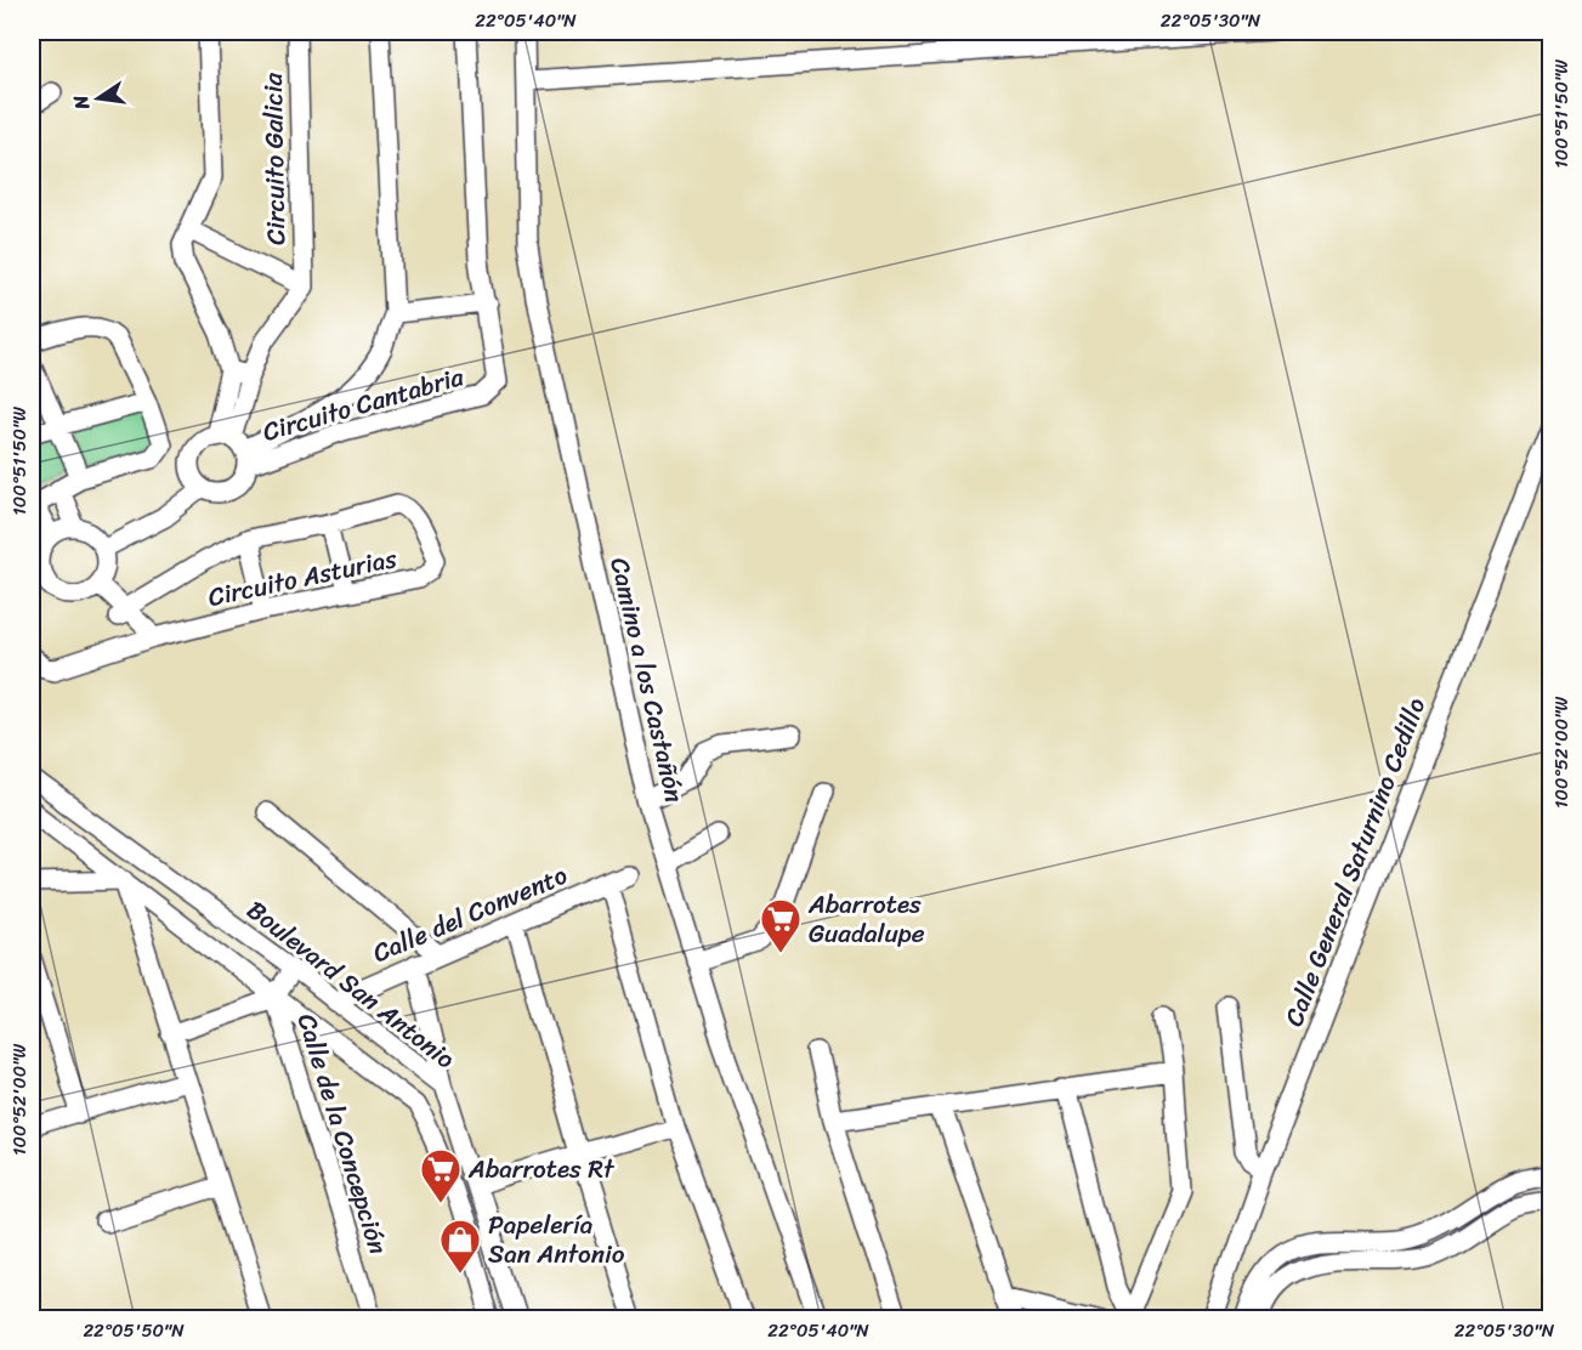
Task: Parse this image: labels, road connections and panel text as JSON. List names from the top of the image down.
{
  "streets": {
    "street": [
      "Circuito Galicia",
      "Circuito Cantabria",
      "Circuito Asturias",
      "Camino a los Castañón",
      "Calle General Saturnino Cedillo",
      "Calle del Convento",
      "Boulevard San Antonio",
      "Calle de la Concepción"
    ]
  },
  "crossings": [
    ["Calle del Convento", "Boulevard San Antonio"],
    ["Boulevard San Antonio", "Calle de la Concepción"]
  ],
  "places": {
    "supermarket": ["Abarrotes Guadalupe", "Abarrotes Rt"],
    "shop": ["Papelería San Antonio"]
  },
  "north": "left",
  "coordinates": [
    "22°05'40\"N",
    "22°05'30\"N",
    "100°51'50\"W",
    "100°52'00\"W",
    "22°05'50\"N"
  ]
}
